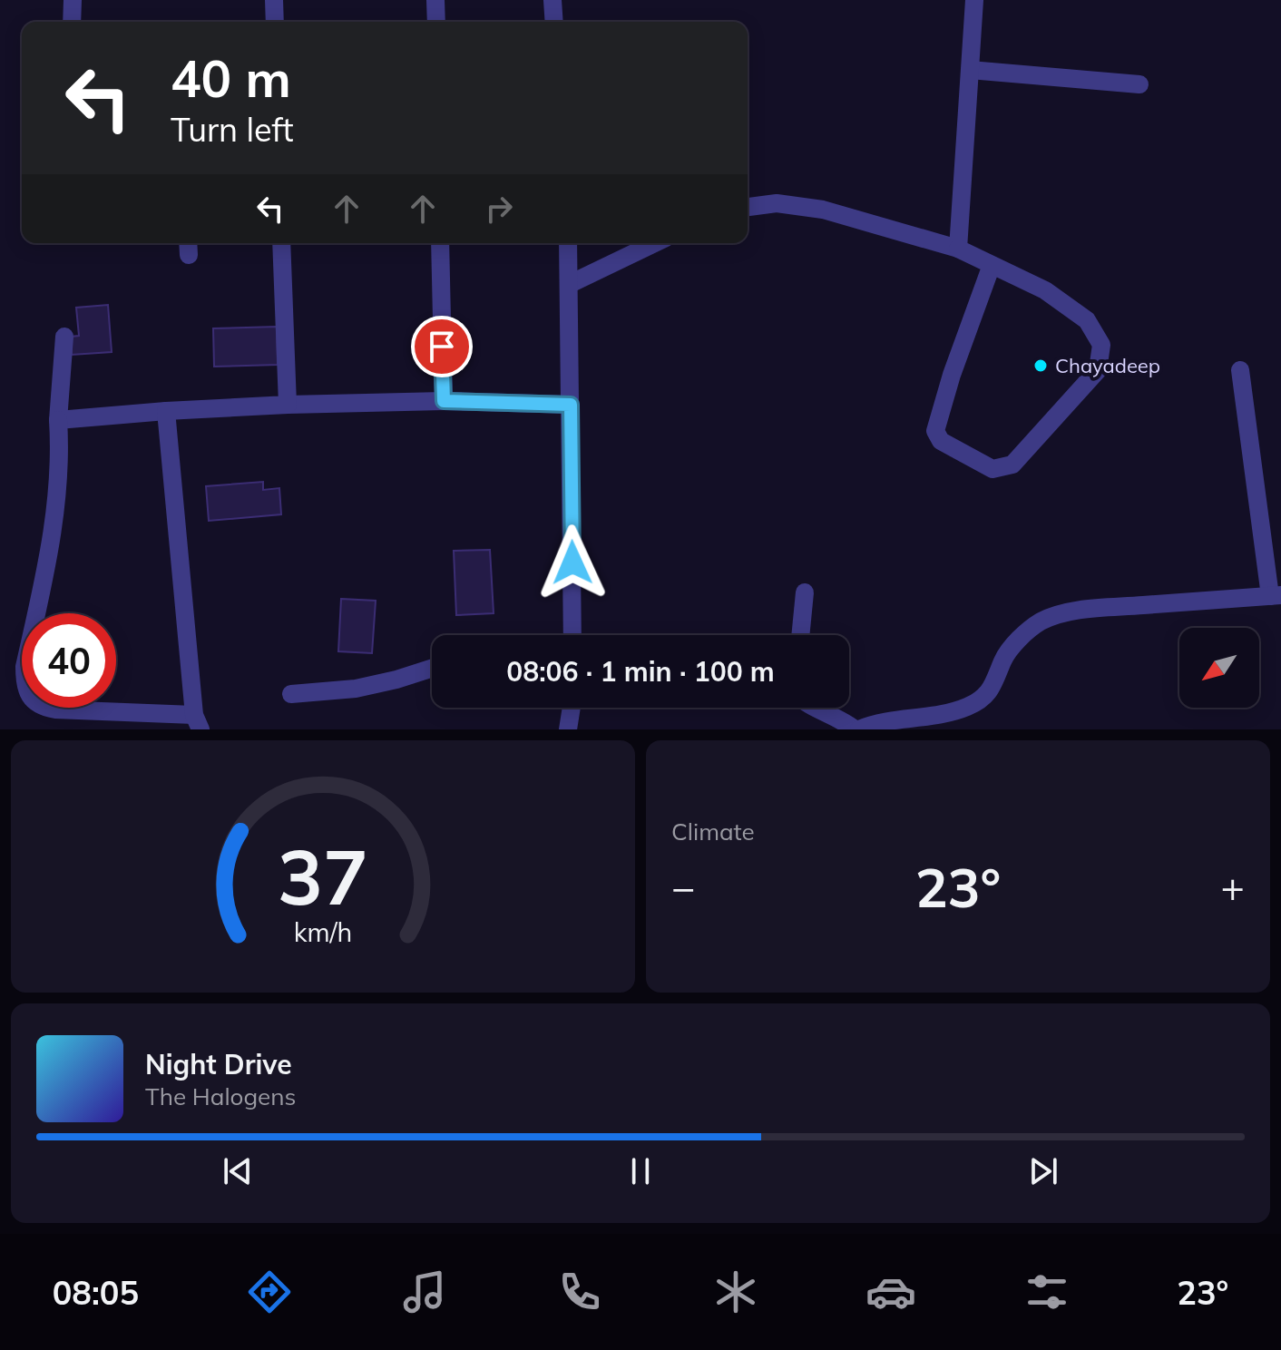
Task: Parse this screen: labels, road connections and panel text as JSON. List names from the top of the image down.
{
  "places": ["Chayadeep"],
  "north": "bottom left",
  "page": {
    "turn": ["40 m", "Turn left"],
    "limit": "40",
    "trip": "08:06 · 1 min · 100 m",
    "tile": "Climate",
    "heat": ["−", "23°", "+"],
    "song": ["Night Drive", "The Halogens"],
    "tabs": ["08:05", "23°"],
    "gauge": ["37", "km/h"]
  }
}
